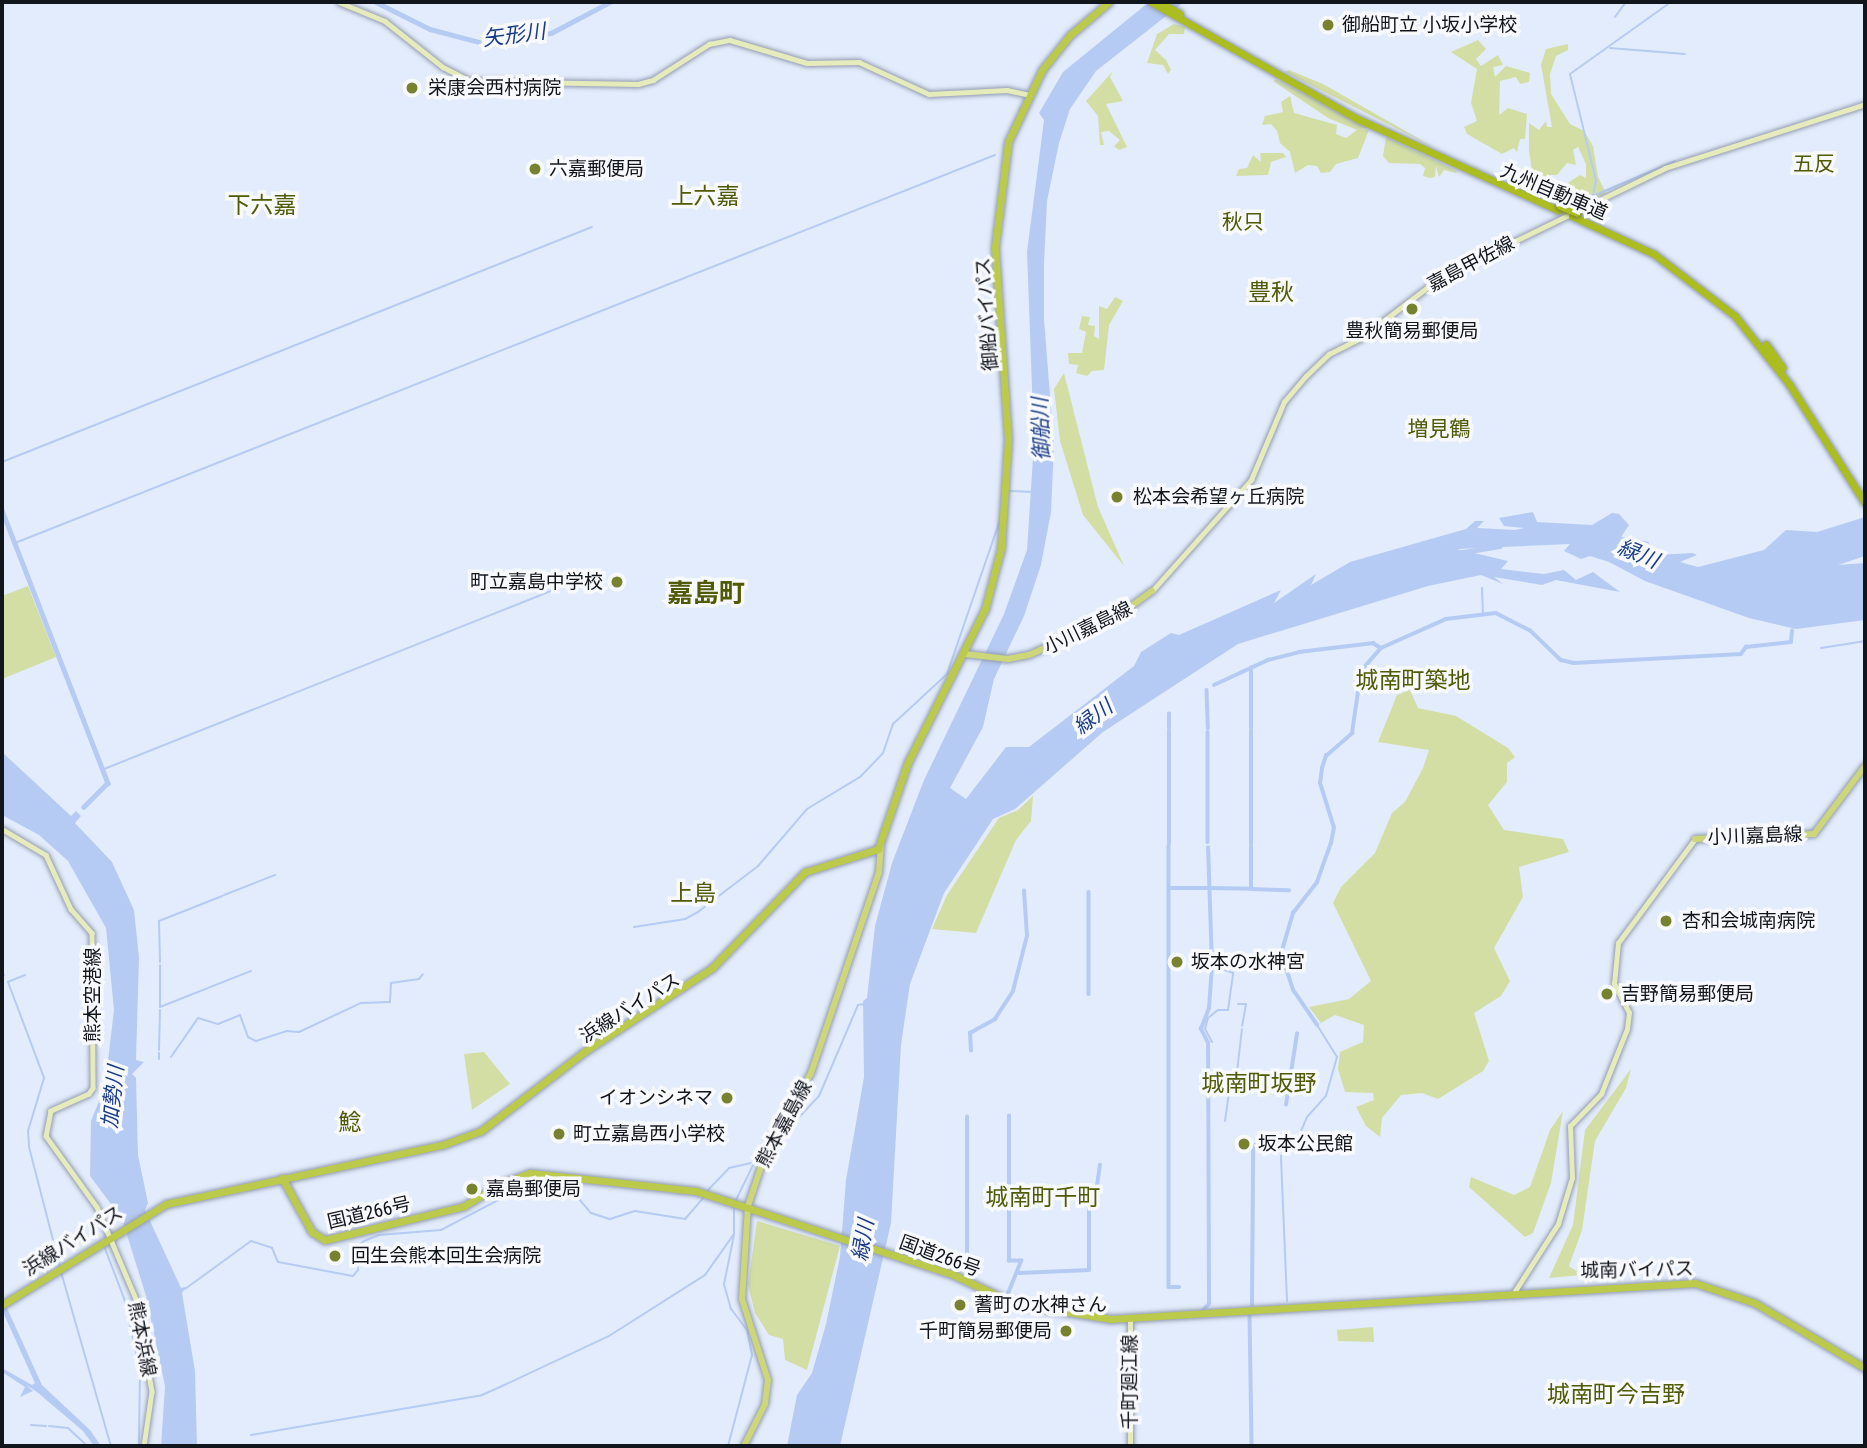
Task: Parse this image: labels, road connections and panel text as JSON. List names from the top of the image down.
{
  "streets": {
    "highway": [
      "九州自動車道",
      "御船バイパス",
      "浜線バイパス",
      "国道266号",
      "城南バイパス"
    ],
    "main road": [
      "嘉島甲佐線",
      "小川嘉島線",
      "熊本空港線",
      "熊本嘉島線",
      "熊本浜線",
      "千町廻江線"
    ]
  },
  "crossings": [
    ["嘉島甲佐線", "小川嘉島線"],
    ["御船バイパス", "小川嘉島線"],
    ["熊本空港線", "浜線バイパス"],
    ["熊本空港線", "熊本浜線"],
    ["浜線バイパス", "熊本嘉島線"],
    ["浜線バイパス", "国道266号"],
    ["浜線バイパス", "熊本浜線"],
    ["熊本嘉島線", "国道266号"],
    ["国道266号", "城南バイパス"],
    ["国道266号", "千町廻江線"]
  ],
  "districts": [
    "五反",
    "上六嘉",
    "下六嘉",
    "秋只",
    "豊秋",
    "増見鶴",
    "嘉島町",
    "城南町築地",
    "上島",
    "城南町坂野",
    "鯰",
    "城南町千町",
    "城南町今吉野"
  ],
  "water": [
    "矢形川",
    "御船川",
    "緑川",
    "加勢川"
  ],
  "places": [
    "御船町立 小坂小学校",
    "栄康会西村病院",
    "六嘉郵便局",
    "豊秋簡易郵便局",
    "松本会希望ヶ丘病院",
    "町立嘉島中学校",
    "杏和会城南病院",
    "坂本の水神宮",
    "吉野簡易郵便局",
    "イオンシネマ",
    "町立嘉島西小学校",
    "坂本公民館",
    "嘉島郵便局",
    "回生会熊本回生会病院",
    "蓍町の水神さん",
    "千町簡易郵便局"
  ]
}
